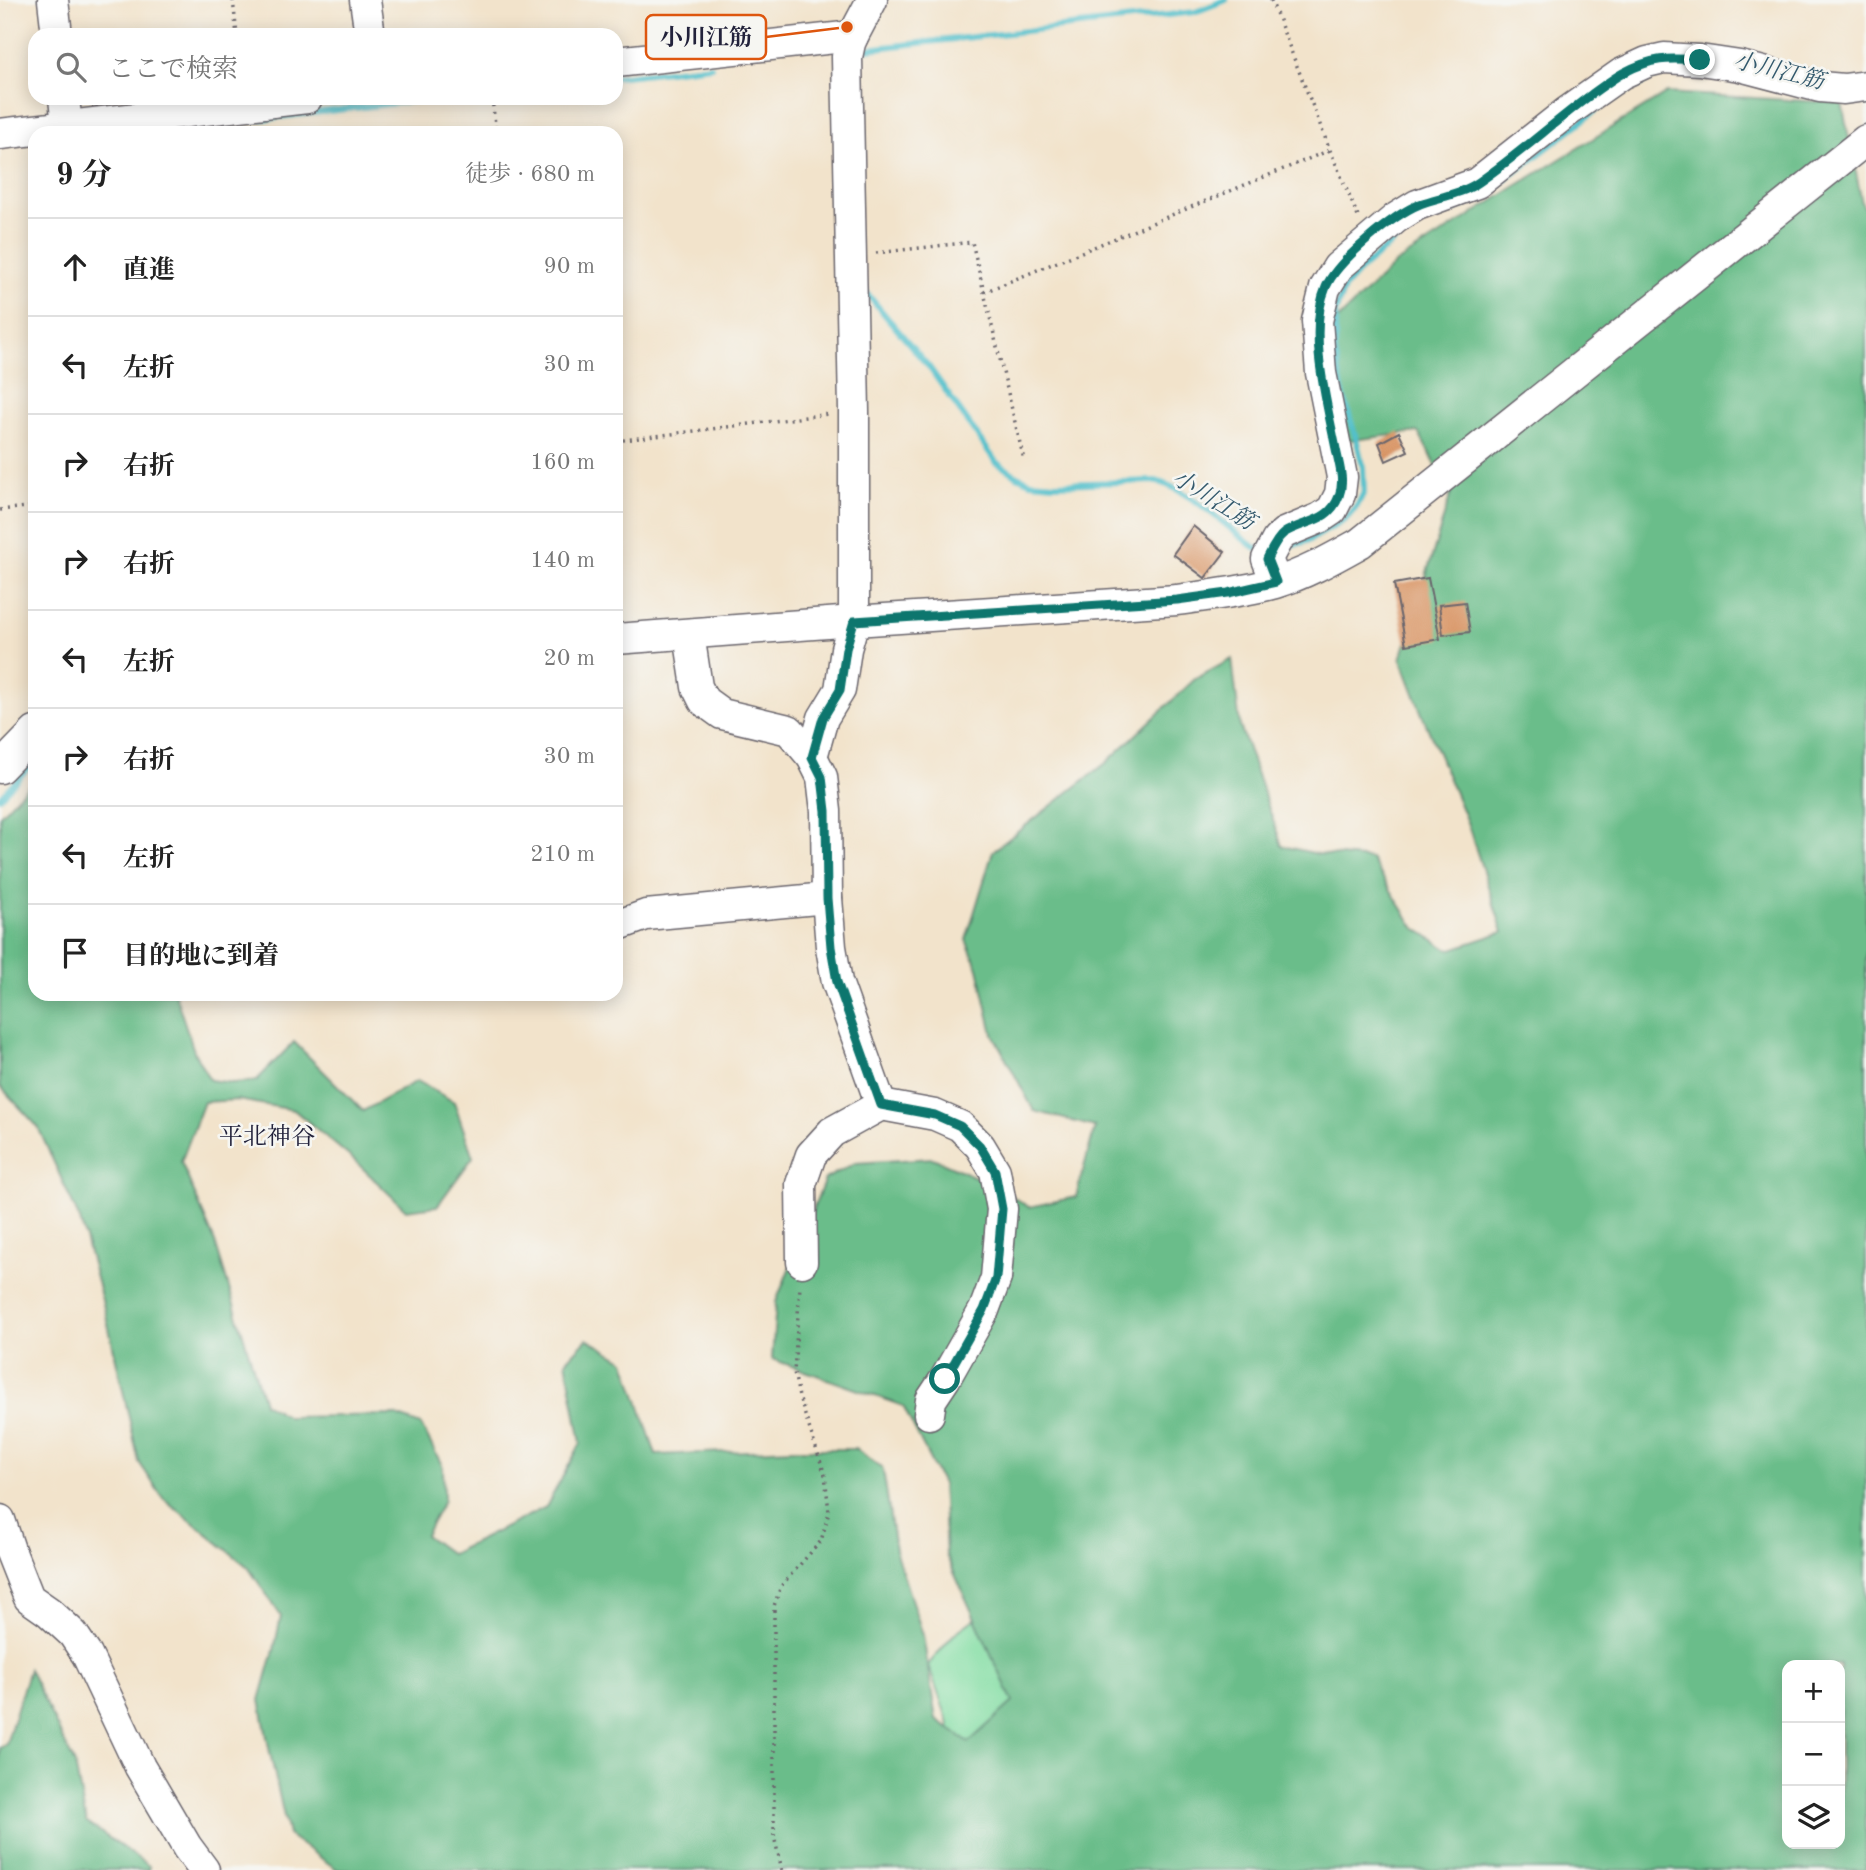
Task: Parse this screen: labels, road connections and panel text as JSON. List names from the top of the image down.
{
  "districts": ["平北神谷"],
  "water": ["小川江筋"],
  "places": ["小川江筋"],
  "page": {
    "search": "ここで検索",
    "heading": ["9 分", "徒歩 · 680 m"],
    "list": [
      ["直進", "90 m"],
      ["左折", "30 m"],
      ["右折", "160 m"],
      ["右折", "140 m"],
      ["左折", "20 m"],
      ["右折", "30 m"],
      ["左折", "210 m"],
      "目的地に到着"
    ],
    "map_buttons": ["+", "−"]
  }
}
